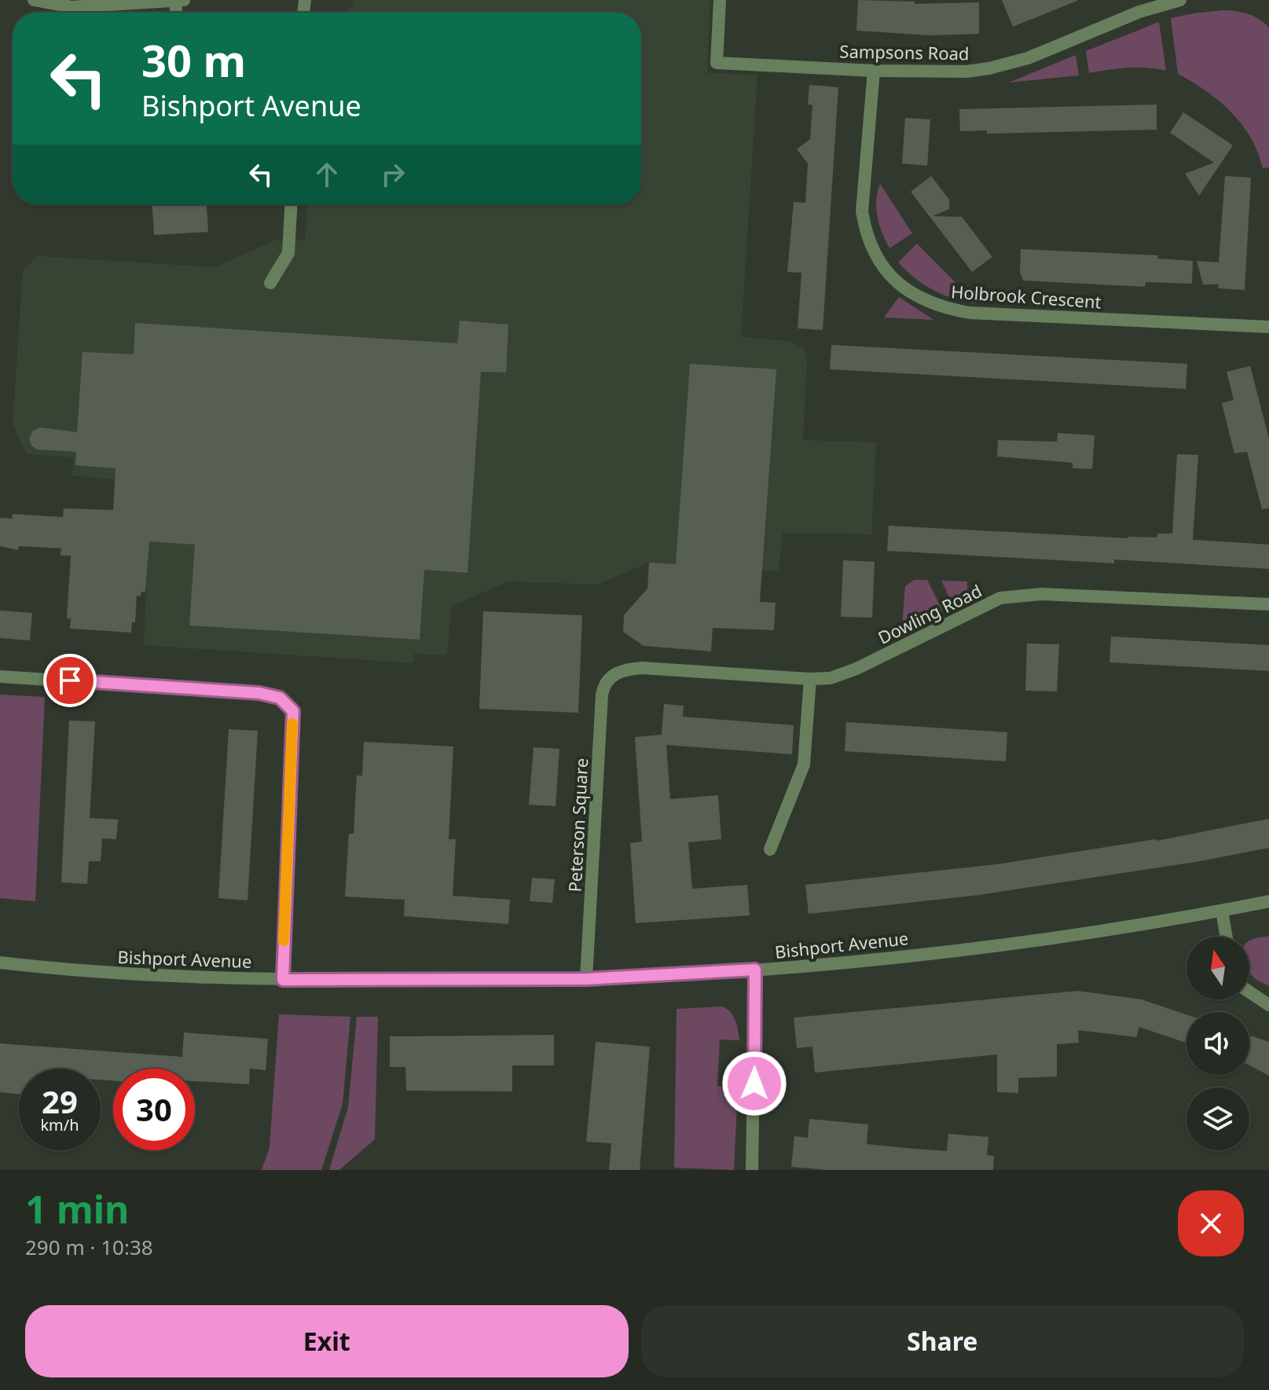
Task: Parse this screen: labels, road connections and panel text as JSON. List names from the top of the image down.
{
  "streets": {
    "street": [
      "Sampsons Road",
      "Holbrook Crescent",
      "Dowling Road",
      "Peterson Square",
      "Bishport Avenue"
    ]
  },
  "crossings": [
    ["Sampsons Road", "Holbrook Crescent"],
    ["Dowling Road", "Peterson Square"],
    ["Peterson Square", "Bishport Avenue"]
  ],
  "north": "top",
  "page": {
    "turn": ["30 m", "Bishport Avenue"],
    "speed": "29 km/h",
    "limit": "30",
    "heading": ["1 min", "290 m · 10:38"],
    "buttons": ["Exit", "Share"]
  }
}
